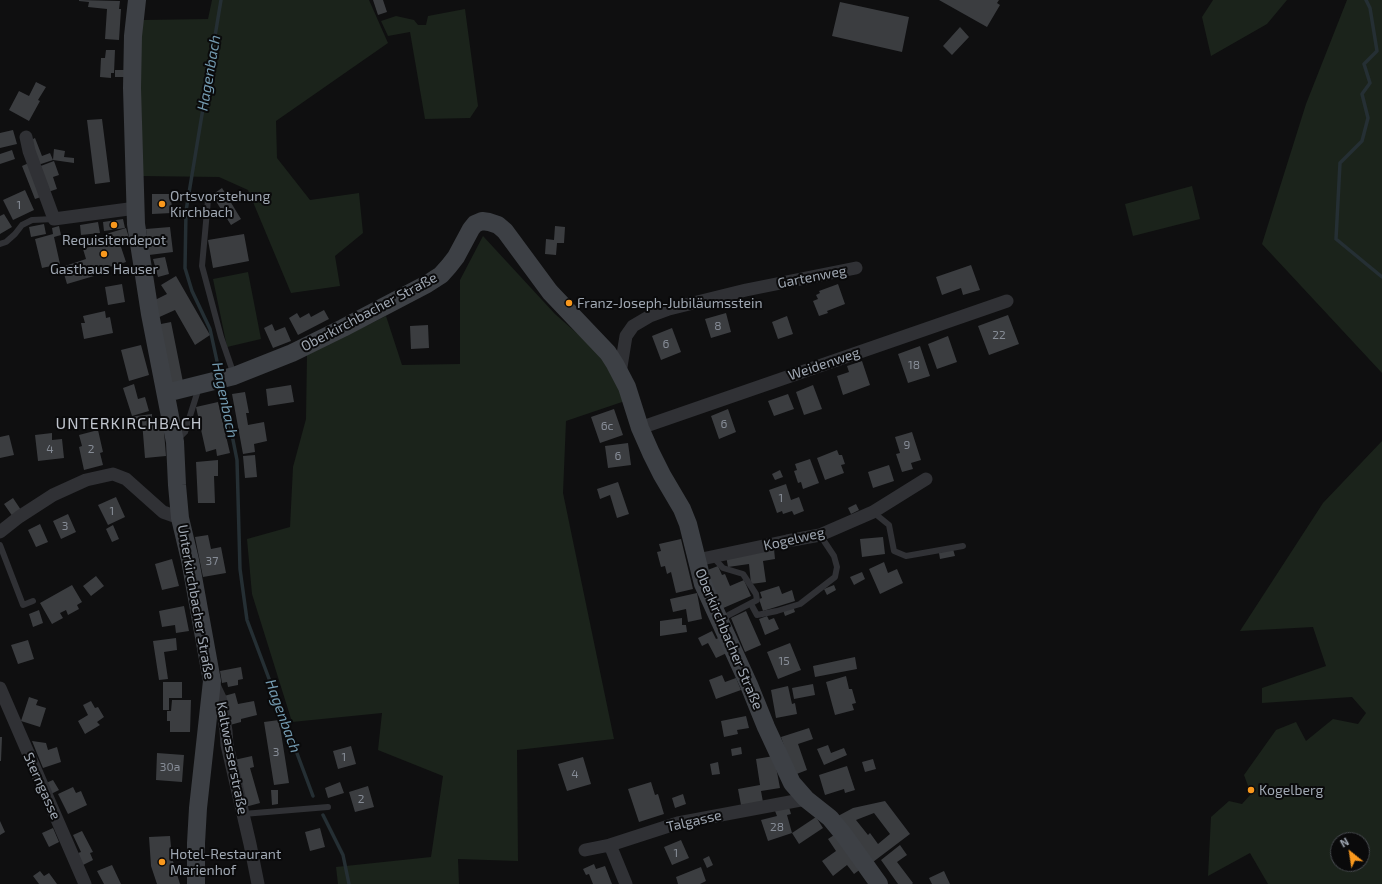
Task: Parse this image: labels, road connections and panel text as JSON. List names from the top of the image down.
{
  "streets": {
    "street": [
      "Gartenweg",
      "Oberkirchbacher Straße",
      "Weidenweg",
      "Kogelweg",
      "Unterkirchbacher Straße",
      "Kaltwasserstraße",
      "Sterngasse",
      "Talgasse"
    ]
  },
  "crossings": [
    ["Gartenweg", "Oberkirchbacher Straße"],
    ["Oberkirchbacher Straße", "Weidenweg"],
    ["Oberkirchbacher Straße", "Kogelweg"],
    ["Oberkirchbacher Straße", "Unterkirchbacher Straße"],
    ["Oberkirchbacher Straße", "Talgasse"],
    ["Unterkirchbacher Straße", "Kaltwasserstraße"]
  ],
  "districts": ["UNTERKIRCHBACH"],
  "water": ["Hagenbach"],
  "places": [
    "Ortsvorstehung Kirchbach",
    "Requisitendepot",
    "Gasthaus Hauser",
    "Franz-Joseph-Jubiläumsstein",
    "Kogelberg",
    "Hotel-Restaurant Marienhof"
  ],
  "house_numbers": [
    "1",
    "8",
    "22",
    "6",
    "18",
    "6",
    "6c",
    "9",
    "4",
    "2",
    "6",
    "1",
    "1",
    "3",
    "37",
    "15",
    "3",
    "1",
    "30a",
    "4",
    "2",
    "28",
    "1"
  ],
  "north": "top left"
}
